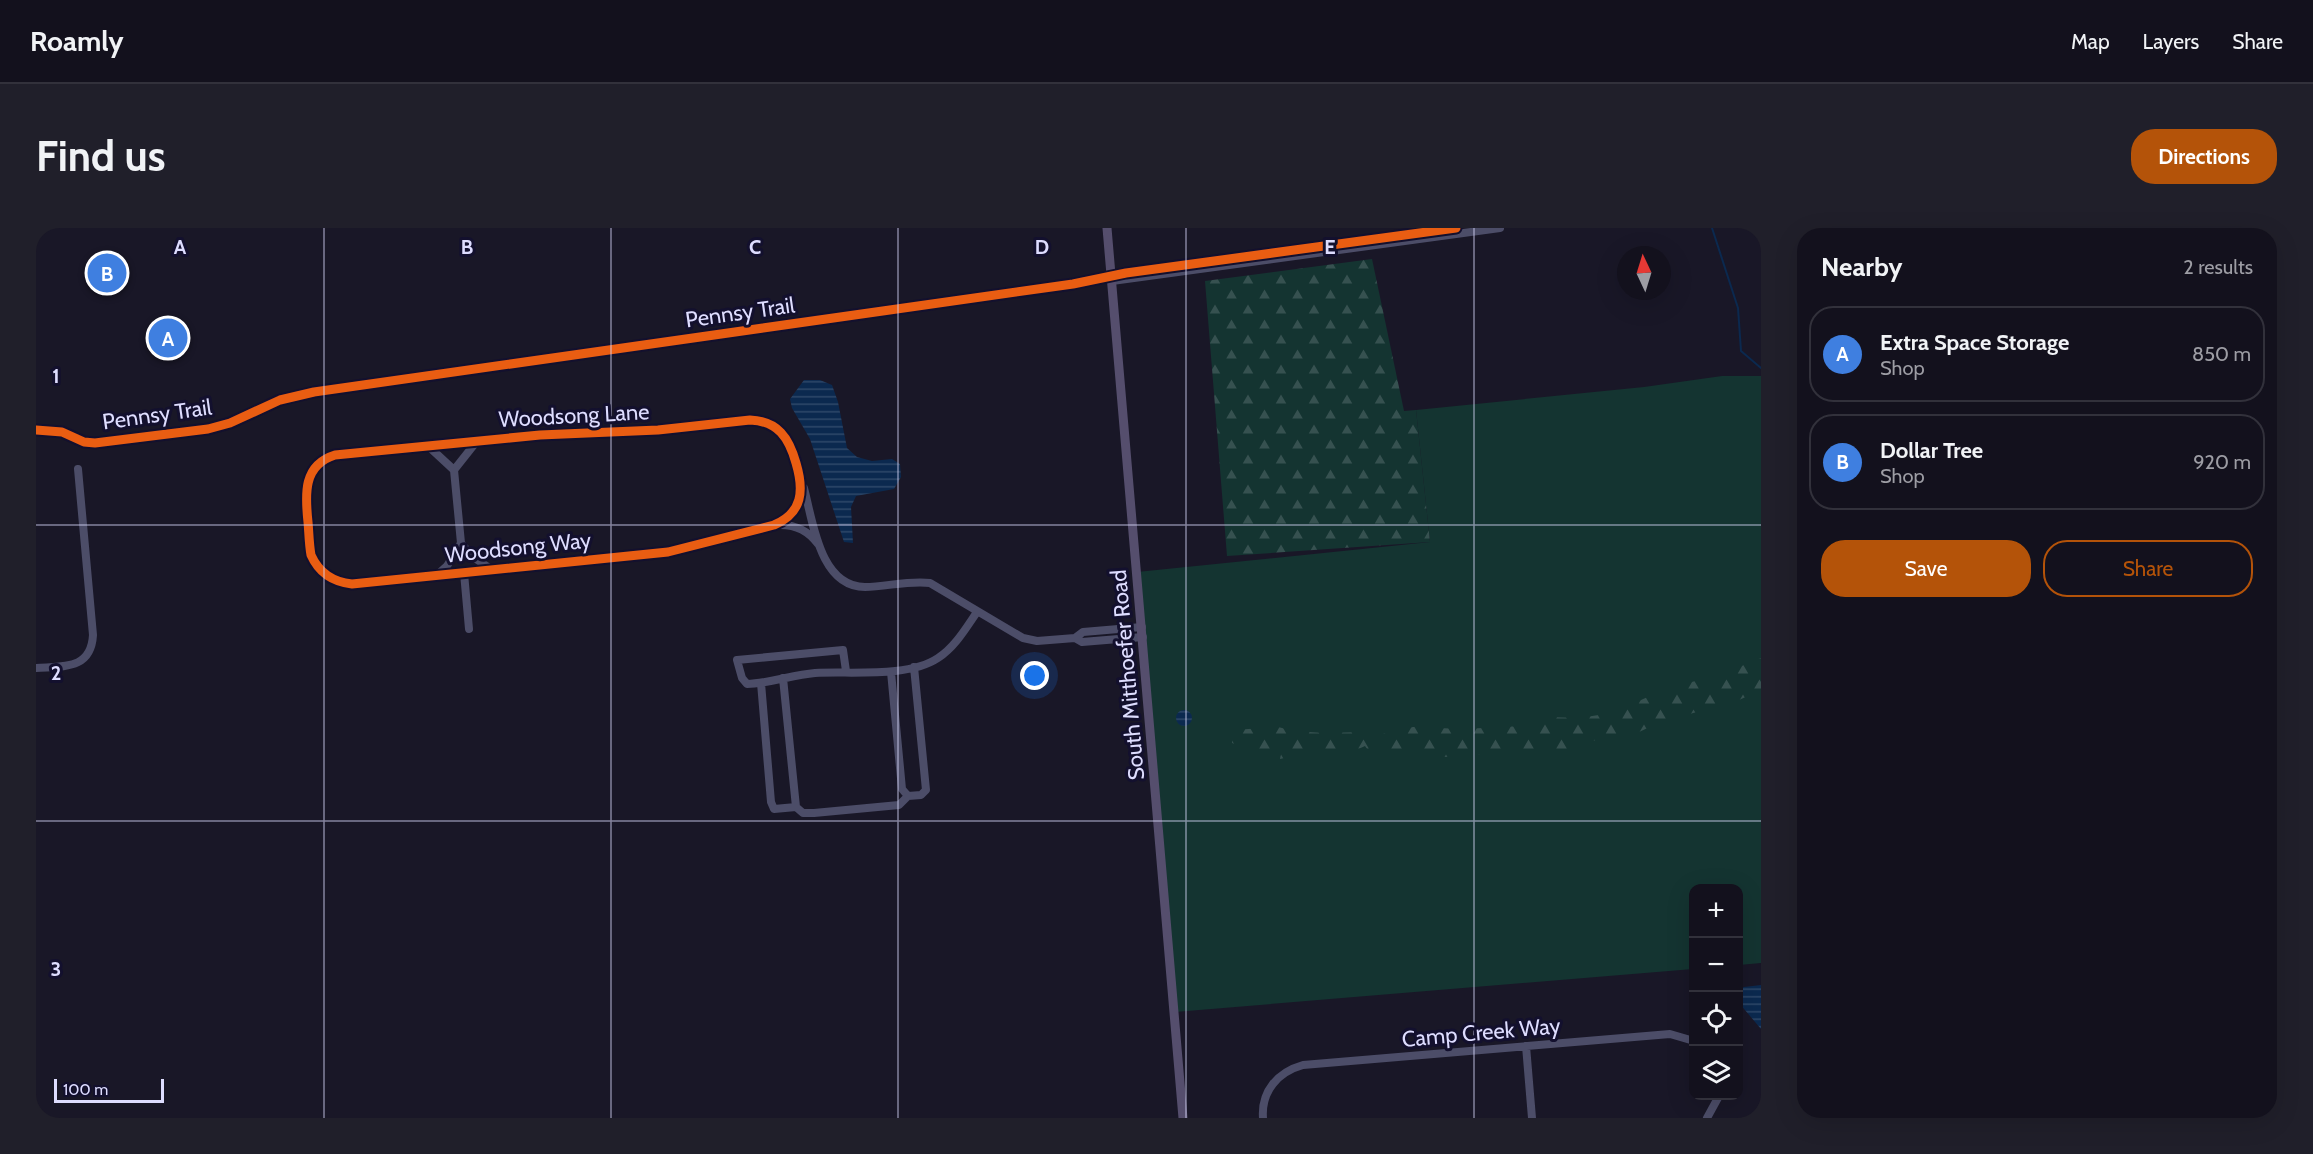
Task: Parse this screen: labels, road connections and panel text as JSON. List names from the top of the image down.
{
  "streets": {
    "main road": ["South Mitthoefer Road"],
    "street": ["Woodsong Lane", "Woodsong Way", "Camp Creek Way"],
    "cycle path": ["Pennsy Trail"]
  },
  "crossings": [
    ["Woodsong Lane", "Woodsong Way"],
    ["Woodsong Way", "South Mitthoefer Road"]
  ],
  "scale_bar": "100 m",
  "north": "top",
  "page": {
    "header": "Roamly",
    "nav": ["Map", "Layers", "Share"],
    "buttons": [
      "Directions",
      ["Save", "Share"]
    ],
    "title": "Find us",
    "heading": ["Nearby", "2 results"],
    "pins": ["B", "A"],
    "list": [
      {
        "mark": "A",
        "name": "Extra Space Storage",
        "note": "Shop",
        "value": "850 m"
      },
      {
        "mark": "B",
        "name": "Dollar Tree",
        "note": "Shop",
        "value": "920 m"
      }
    ],
    "map_buttons": ["+", "−"],
    "scale": "100 m"
  },
  "grid": {
    "columns": [
      "A",
      "B",
      "C",
      "D",
      "E"
    ],
    "rows": ["1", "2", "3"]
  }
}
